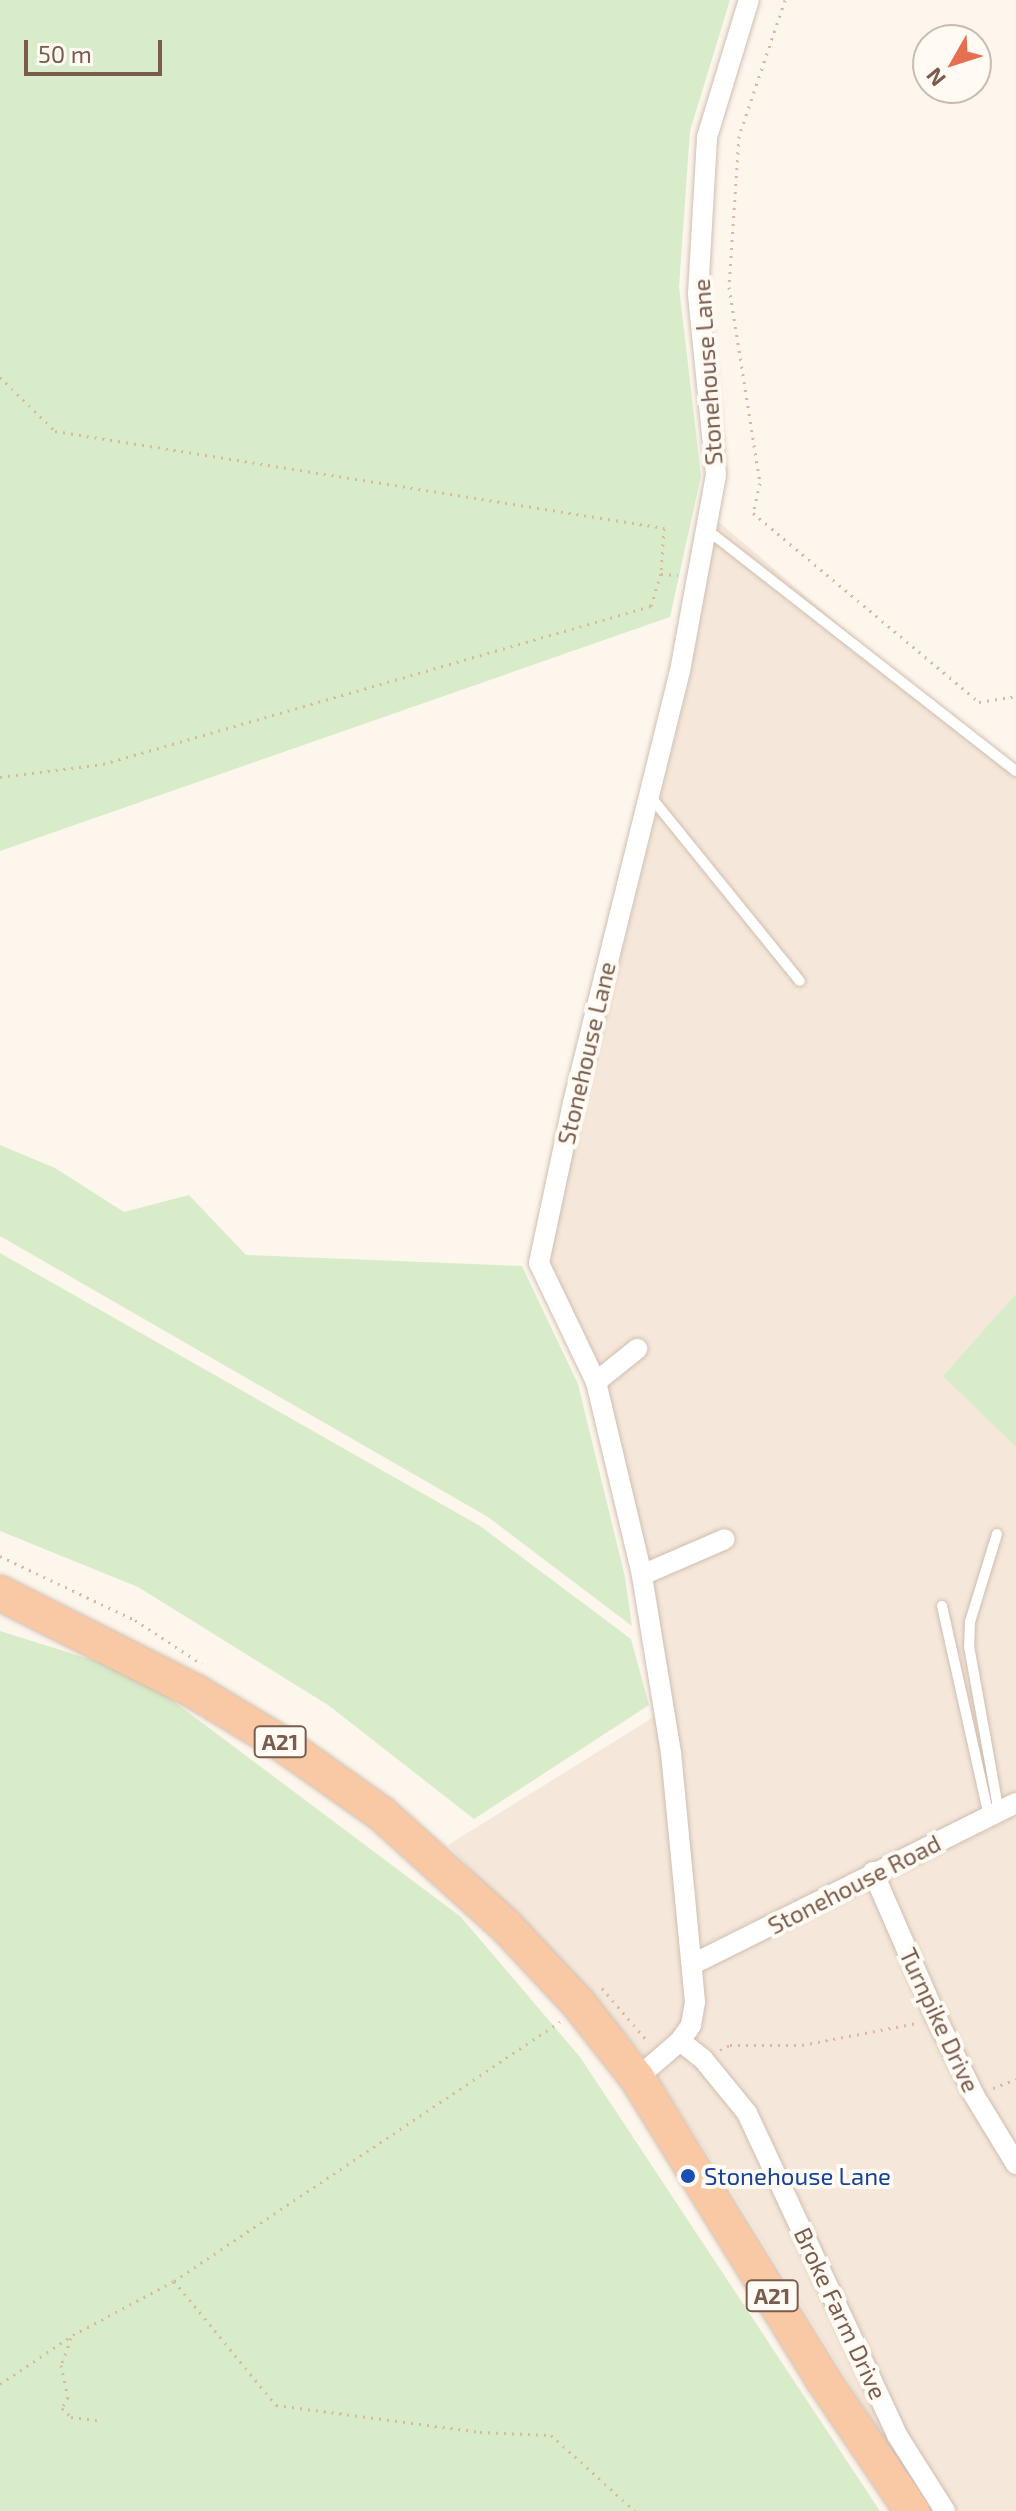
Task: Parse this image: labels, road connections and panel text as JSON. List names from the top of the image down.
{
  "streets": {
    "highway": ["A21"],
    "street": [
      "Stonehouse Lane",
      "Stonehouse Road",
      "Turnpike Drive",
      "Broke Farm Drive"
    ]
  },
  "crossings": [
    ["Stonehouse Lane", "A21"],
    ["Stonehouse Lane", "Stonehouse Road"],
    ["Stonehouse Lane", "Broke Farm Drive"],
    ["Stonehouse Road", "Turnpike Drive"]
  ],
  "places": ["Stonehouse Lane"],
  "scale_bar": "50 m",
  "north": "bottom left"
}
